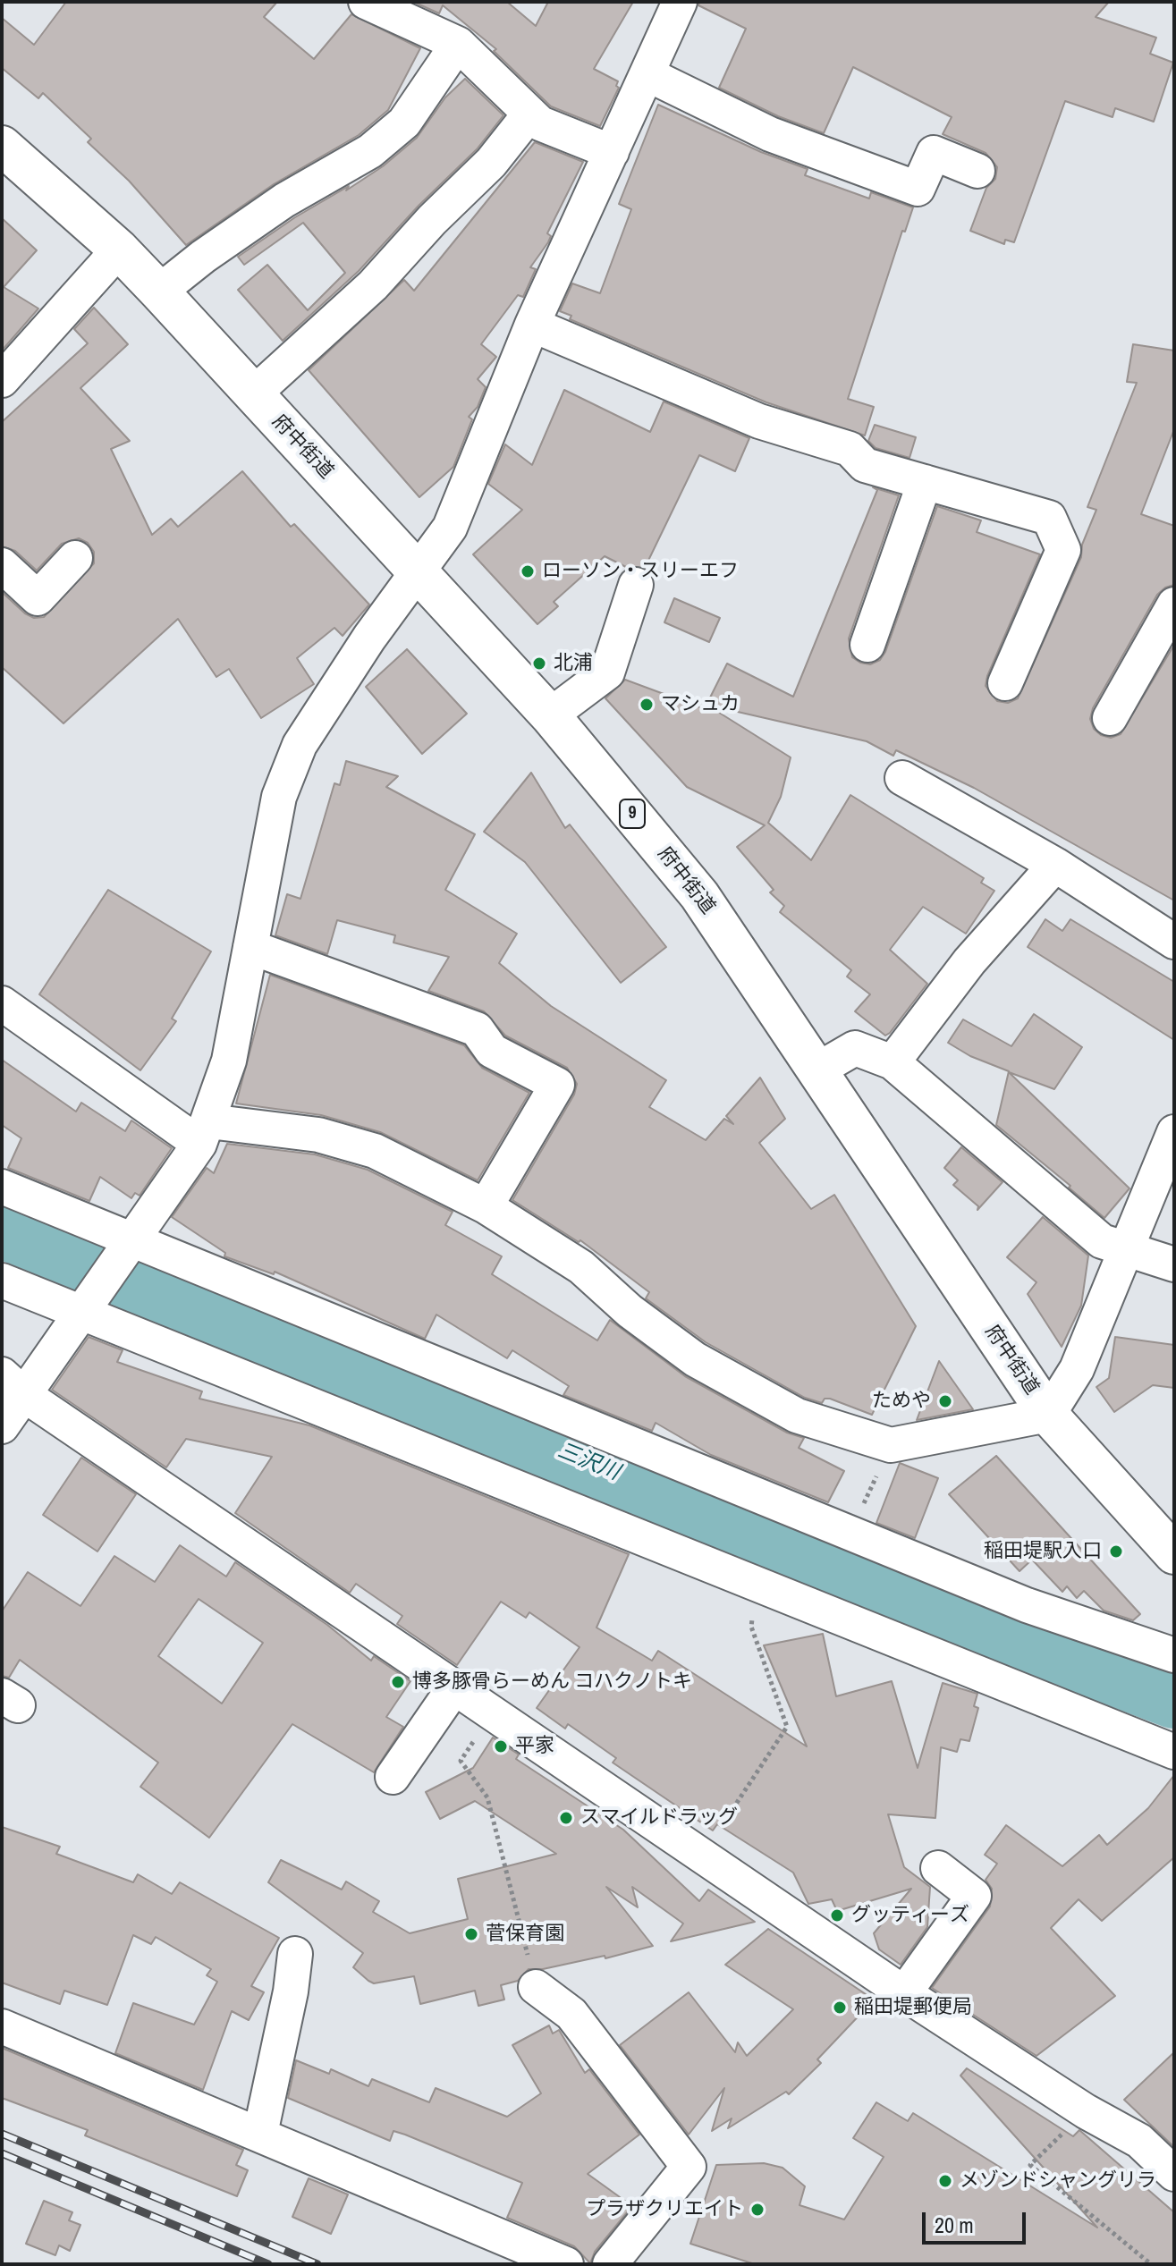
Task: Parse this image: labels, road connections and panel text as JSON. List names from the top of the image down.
{
  "streets": {
    "main road": ["府中街道", "9"]
  },
  "water": ["三沢川"],
  "places": [
    "ローソン・スリーエフ",
    "北浦",
    "マシュカ",
    "ためや",
    "稲田堤駅入口",
    "博多豚骨らーめん コハクノトキ",
    "平家",
    "スマイルドラッグ",
    "グッティーズ",
    "菅保育園",
    "稲田堤郵便局",
    "メゾンドシャングリラ",
    "プラザクリエイト"
  ],
  "scale_bar": "20 m"
}
